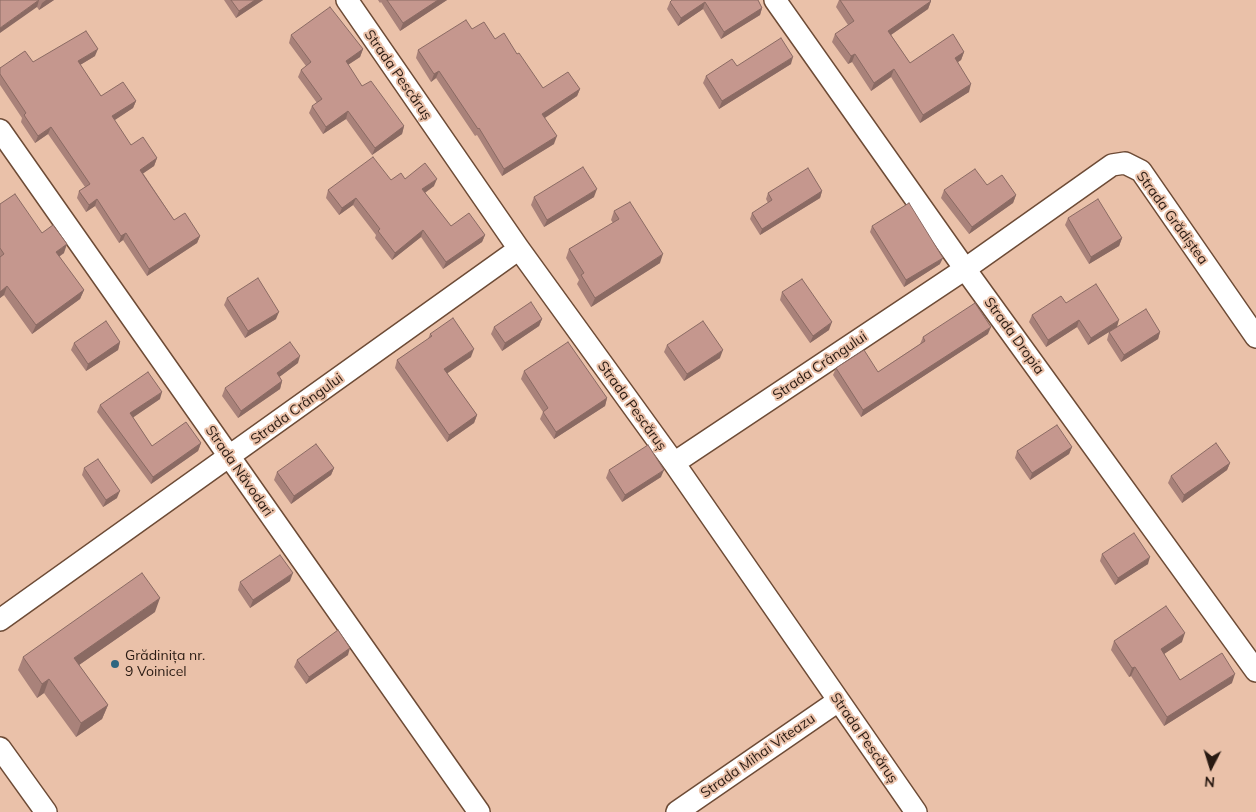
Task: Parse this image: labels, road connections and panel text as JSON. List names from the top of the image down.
{
  "streets": {
    "street": [
      "Strada Pescăruș",
      "Strada Grădiștea",
      "Strada Dropia",
      "Strada Crângului",
      "Strada Năvodari",
      "Strada Mihai Viteazu"
    ]
  },
  "crossings": [
    ["Strada Pescăruș", "Strada Crângului"],
    ["Strada Pescăruș", "Strada Mihai Viteazu"],
    ["Strada Grădiștea", "Strada Dropia"],
    ["Strada Grădiștea", "Strada Crângului"],
    ["Strada Dropia", "Strada Crângului"],
    ["Strada Crângului", "Strada Năvodari"]
  ],
  "places": ["Grădinița nr. 9 Voinicel"],
  "north": "bottom"
}
